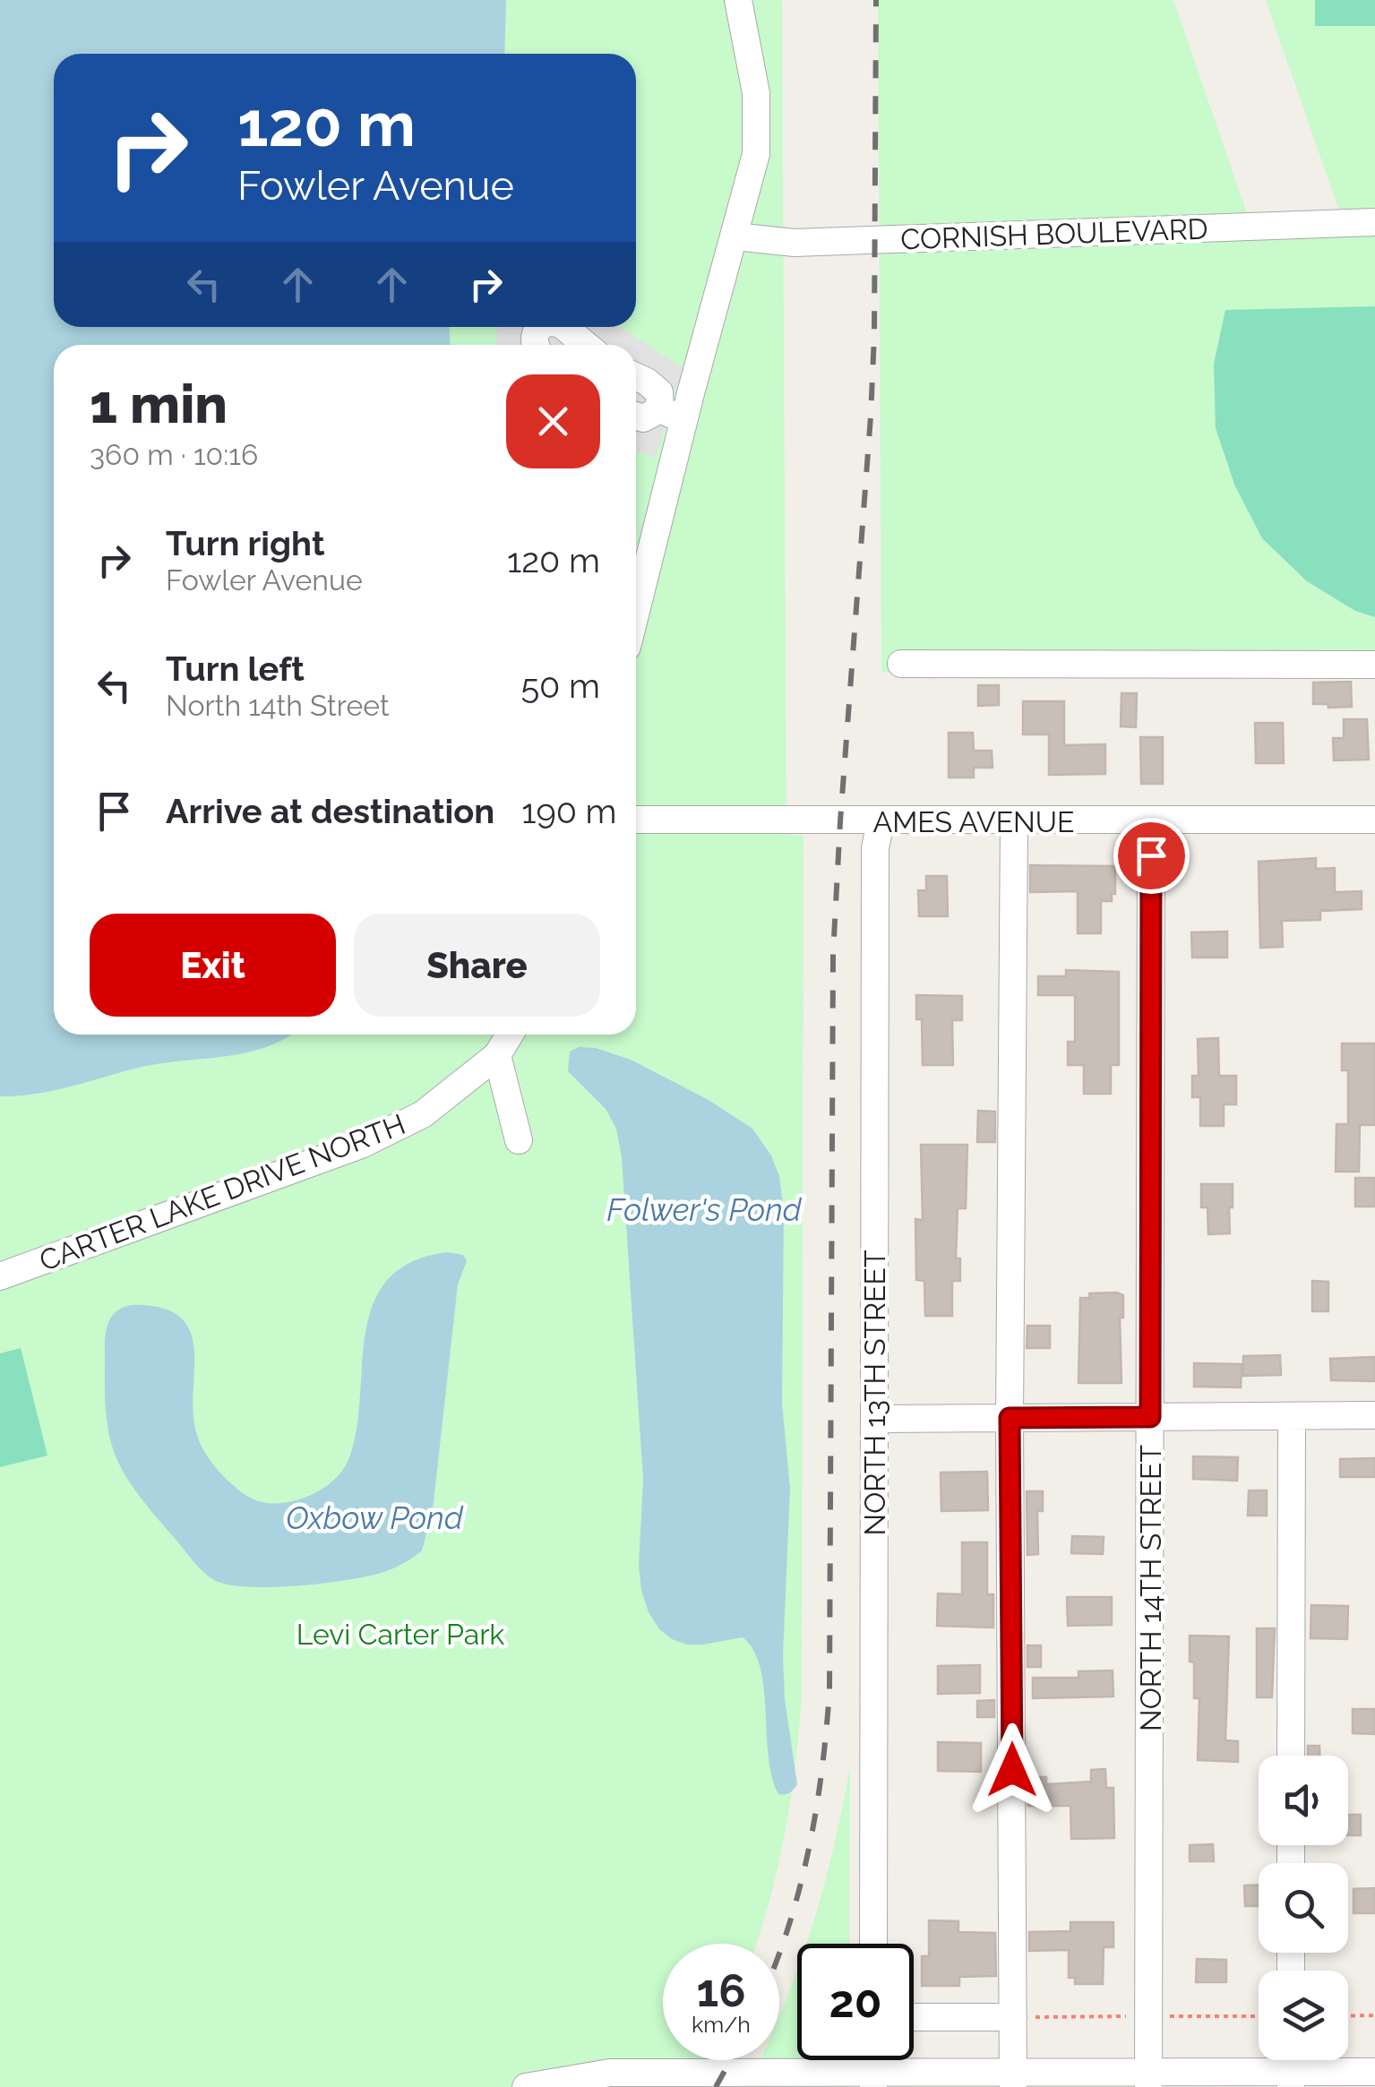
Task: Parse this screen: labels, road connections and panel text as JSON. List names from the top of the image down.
{
  "streets": {
    "street": [
      "CORNISH BOULEVARD",
      "AMES AVENUE",
      "CARTER LAKE DRIVE NORTH",
      "NORTH 13TH STREET",
      "NORTH 14TH STREET"
    ]
  },
  "crossings": [
    ["AMES AVENUE", "NORTH 13TH STREET"],
    ["AMES AVENUE", "NORTH 14TH STREET"]
  ],
  "water": ["Folwer's Pond", "Oxbow Pond"],
  "parks": ["Levi Carter Park"],
  "page": {
    "turn": ["120 m", "Fowler Avenue"],
    "heading": ["1 min", "360 m · 10:16"],
    "list": [
      {
        "name": "Turn right",
        "note": "Fowler Avenue",
        "value": "120 m"
      },
      {
        "name": "Turn left",
        "note": "North 14th Street",
        "value": "50 m"
      },
      {
        "name": "Arrive at destination",
        "value": "190 m"
      }
    ],
    "buttons": ["Exit", "Share"],
    "speed": "16 km/h",
    "limit": "20"
  }
}
